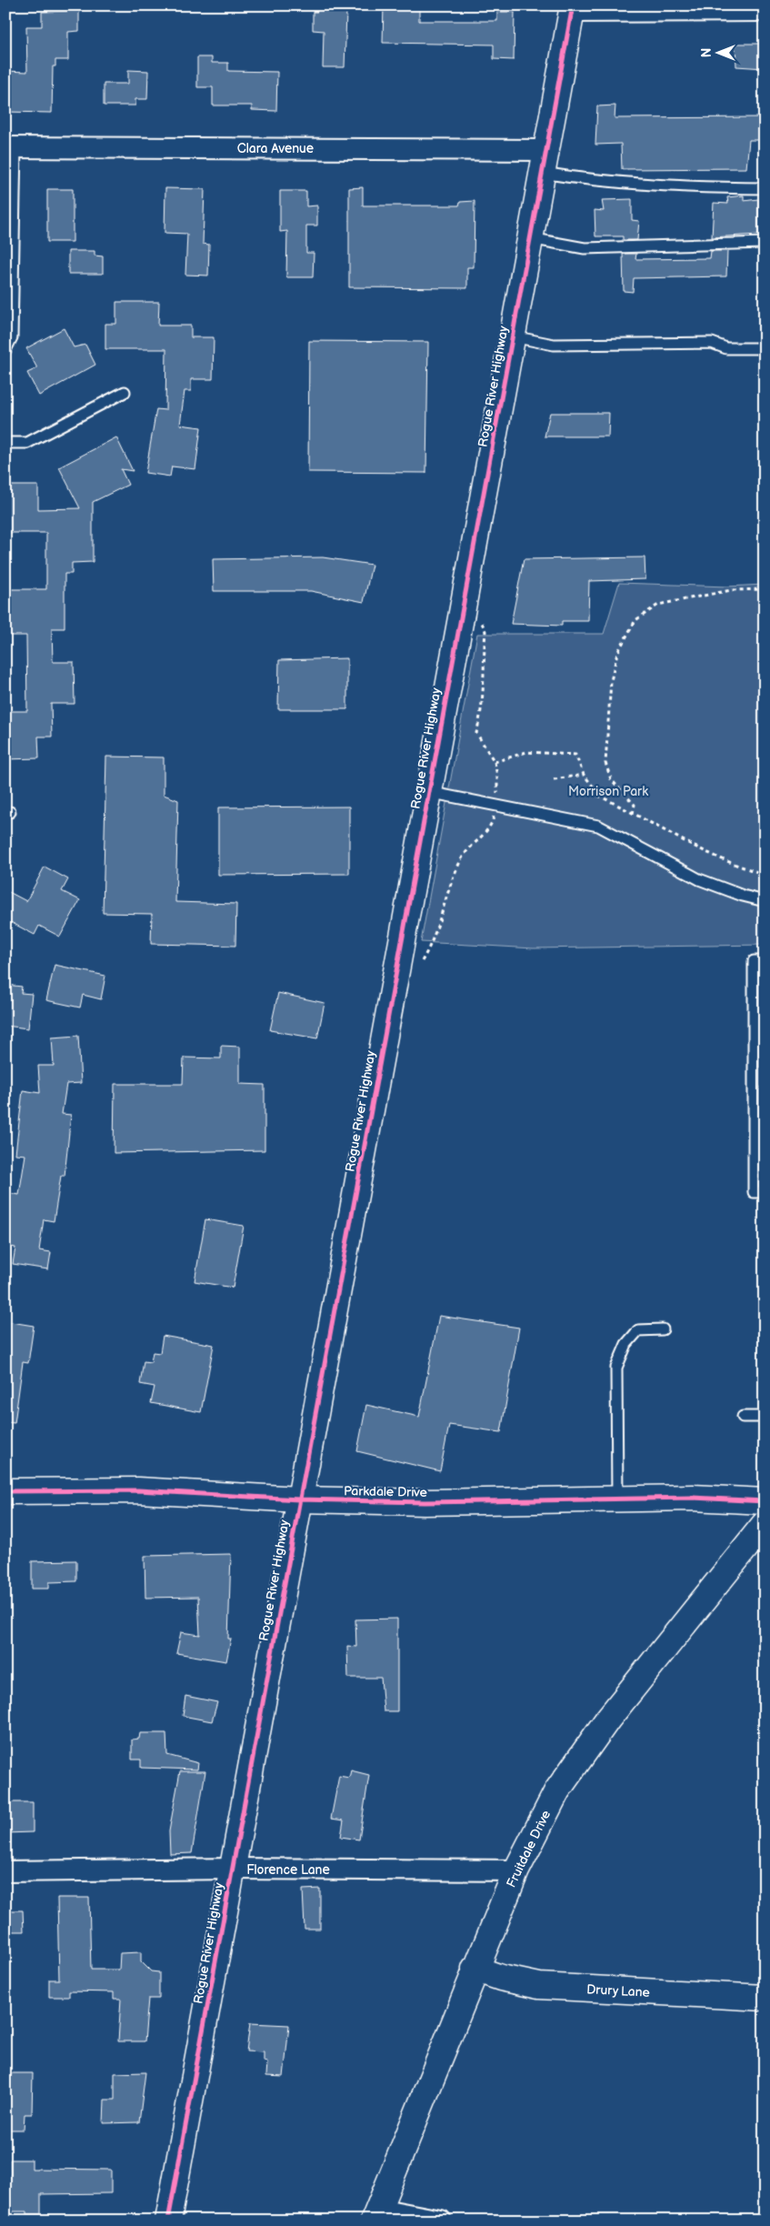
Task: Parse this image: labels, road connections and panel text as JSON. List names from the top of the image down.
{
  "streets": {
    "main road": [
      "Rogue River Highway",
      "Parkdale Drive",
      "Fruitdale Drive",
      "Drury Lane"
    ],
    "street": ["Clara Avenue", "Florence Lane"]
  },
  "crossings": [
    ["Clara Avenue", "Rogue River Highway"],
    ["Rogue River Highway", "Parkdale Drive"],
    ["Rogue River Highway", "Florence Lane"],
    ["Fruitdale Drive", "Florence Lane"],
    ["Fruitdale Drive", "Drury Lane"]
  ],
  "parks": ["Morrison Park"],
  "north": "left"
}
